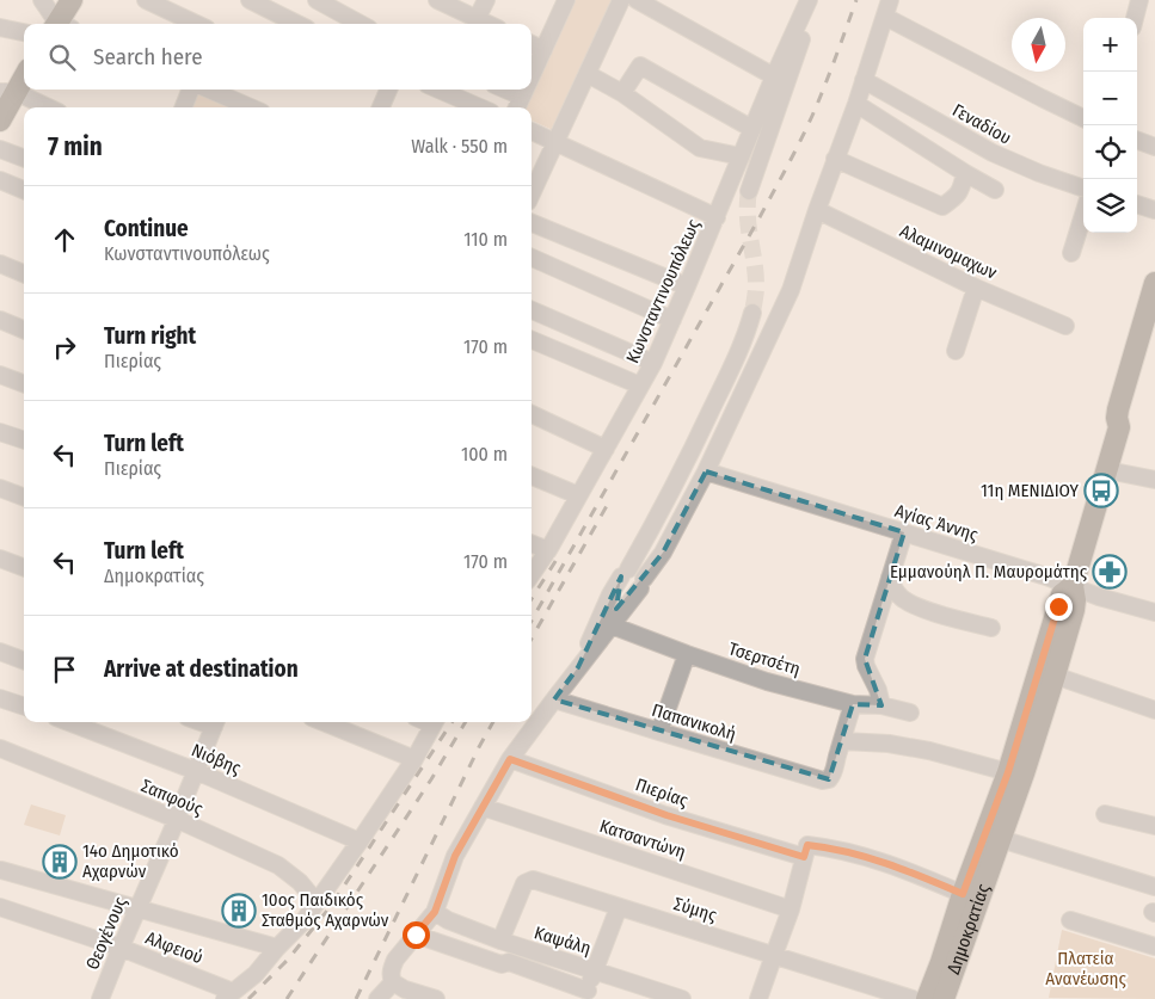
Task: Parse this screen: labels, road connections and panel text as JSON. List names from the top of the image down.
{
  "streets": {
    "main road": ["Δημοκρατίας"],
    "street": [
      "Γεναδίου",
      "Αλαμινομαχων",
      "Κωνσταντινουπόλεως",
      "Αγίας Άννης",
      "Τσερτσέτη",
      "Παπανικολή",
      "Νιόβης",
      "Πιερίας",
      "Σαπφούς",
      "Κατσαντώνη",
      "Σύμης",
      "Θεογένους",
      "Καψάλη",
      "Αλφειού"
    ]
  },
  "crossings": [
    ["Αγίας Άννης", "Δημοκρατίας"],
    ["Νιόβης", "Θεογένους"],
    ["Πιερίας", "Δημοκρατίας"],
    ["Σαπφούς", "Θεογένους"],
    ["Σύμης", "Καψάλη"],
    ["Θεογένους", "Αλφειού"]
  ],
  "parks": ["Πλατεία Ανανέωσης"],
  "places": {
    "bus stop": ["11η ΜΕΝΙΔΙΟΥ"],
    "pharmacy": ["Εμμανούηλ Π. Μαυρομάτης"],
    "building": ["14ο Δημοτικό Αχαρνών", "10ος Παιδικός Σταθμός Αχαρνών"]
  },
  "north": "bottom",
  "page": {
    "map_buttons": ["+", "−"],
    "search": "Search here",
    "heading": ["7 min", "Walk · 550 m"],
    "list": [
      ["Continue", "Κωνσταντινουπόλεως", "110 m"],
      ["Turn right", "Πιερίας", "170 m"],
      ["Turn left", "Πιερίας", "100 m"],
      ["Turn left", "Δημοκρατίας", "170 m"],
      "Arrive at destination"
    ]
  }
}
